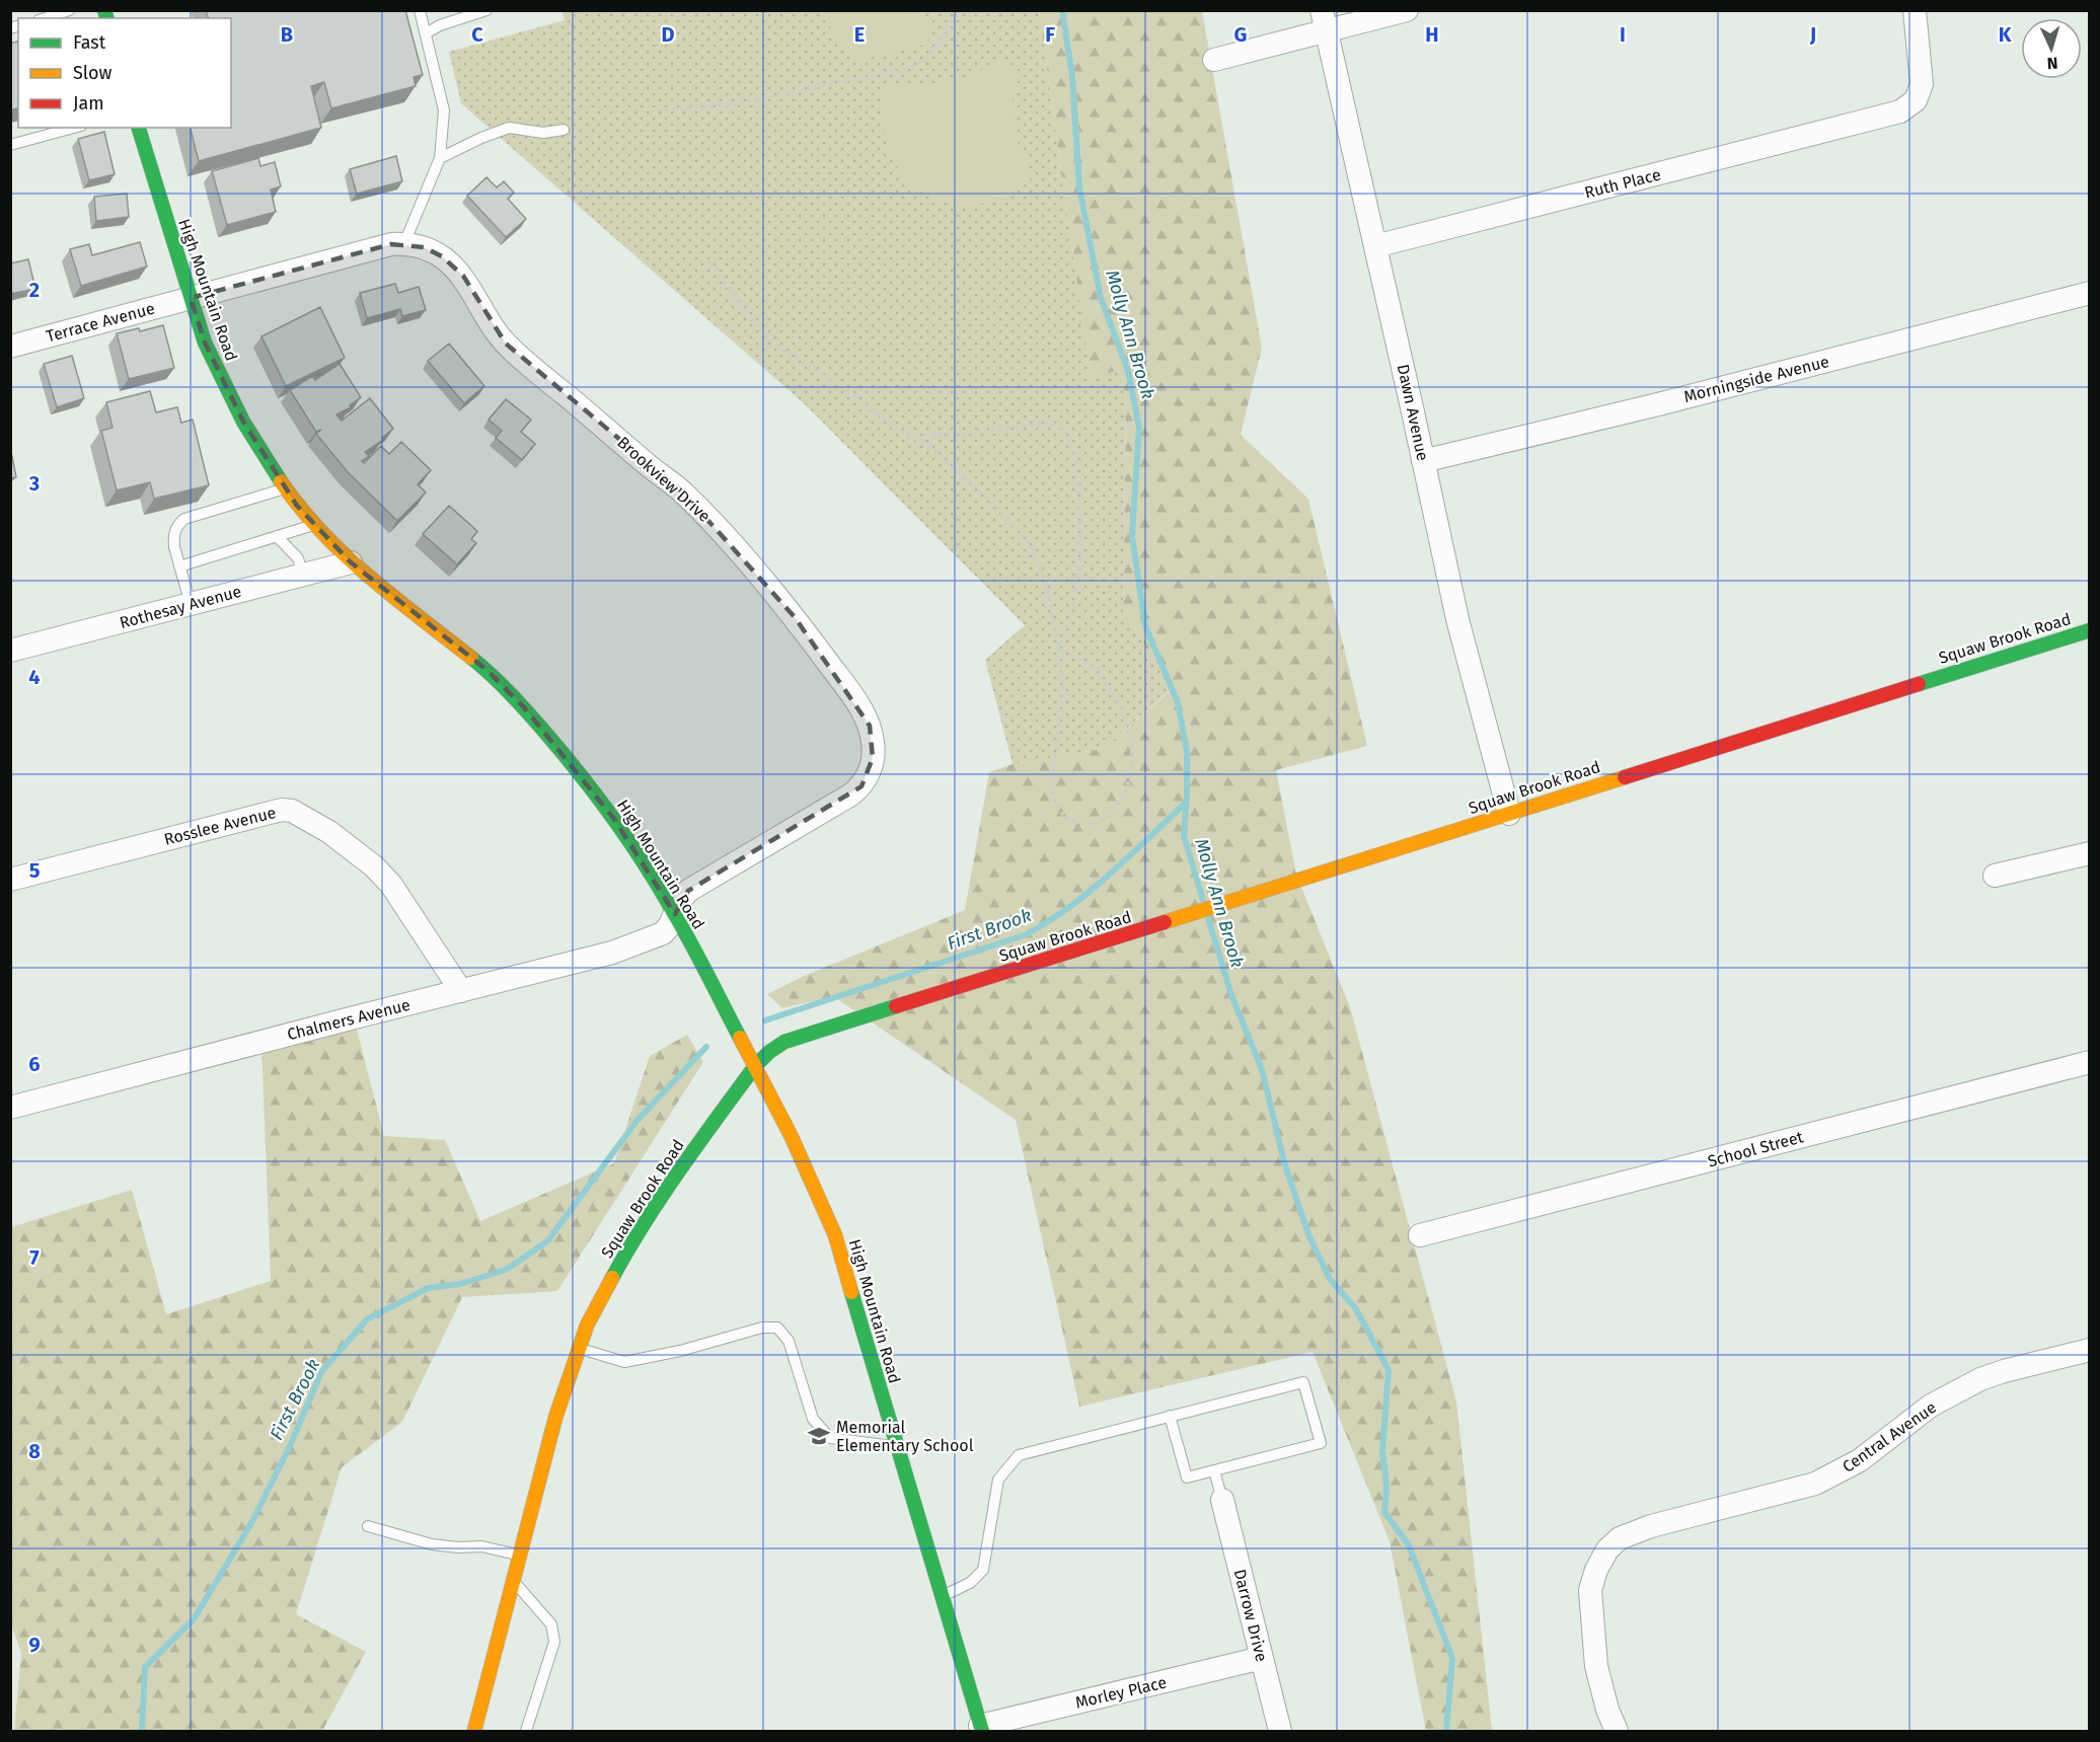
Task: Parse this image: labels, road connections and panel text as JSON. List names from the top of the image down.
{
  "streets": {
    "street": [
      "Ruth Place",
      "High Mountain Road",
      "Terrace Avenue",
      "Morningside Avenue",
      "Dawn Avenue",
      "Brookview Drive",
      "Rothesay Avenue",
      "Squaw Brook Road",
      "Rosslee Avenue",
      "Chalmers Avenue",
      "School Street",
      "Central Avenue",
      "Darrow Drive",
      "Morley Place"
    ]
  },
  "crossings": [
    ["Ruth Place", "Dawn Avenue"],
    ["High Mountain Road", "Terrace Avenue"],
    ["High Mountain Road", "Brookview Drive"],
    ["High Mountain Road", "Rothesay Avenue"],
    ["High Mountain Road", "Squaw Brook Road"],
    ["High Mountain Road", "Chalmers Avenue"],
    ["High Mountain Road", "Morley Place"],
    ["Terrace Avenue", "Brookview Drive"],
    ["Morningside Avenue", "Dawn Avenue"],
    ["Dawn Avenue", "Squaw Brook Road"],
    ["Brookview Drive", "Chalmers Avenue"],
    ["Rosslee Avenue", "Chalmers Avenue"],
    ["Darrow Drive", "Morley Place"]
  ],
  "water": ["Molly Ann Brook", "First Brook"],
  "places": {
    "school or university": ["Memorial Elementary School"]
  },
  "legend": ["Fast", "Slow", "Jam"],
  "north": "bottom",
  "grid": {
    "columns": [
      "B",
      "C",
      "D",
      "E",
      "F",
      "G",
      "H",
      "I",
      "J",
      "K"
    ],
    "rows": [
      "2",
      "3",
      "4",
      "5",
      "6",
      "7",
      "8",
      "9"
    ]
  }
}
